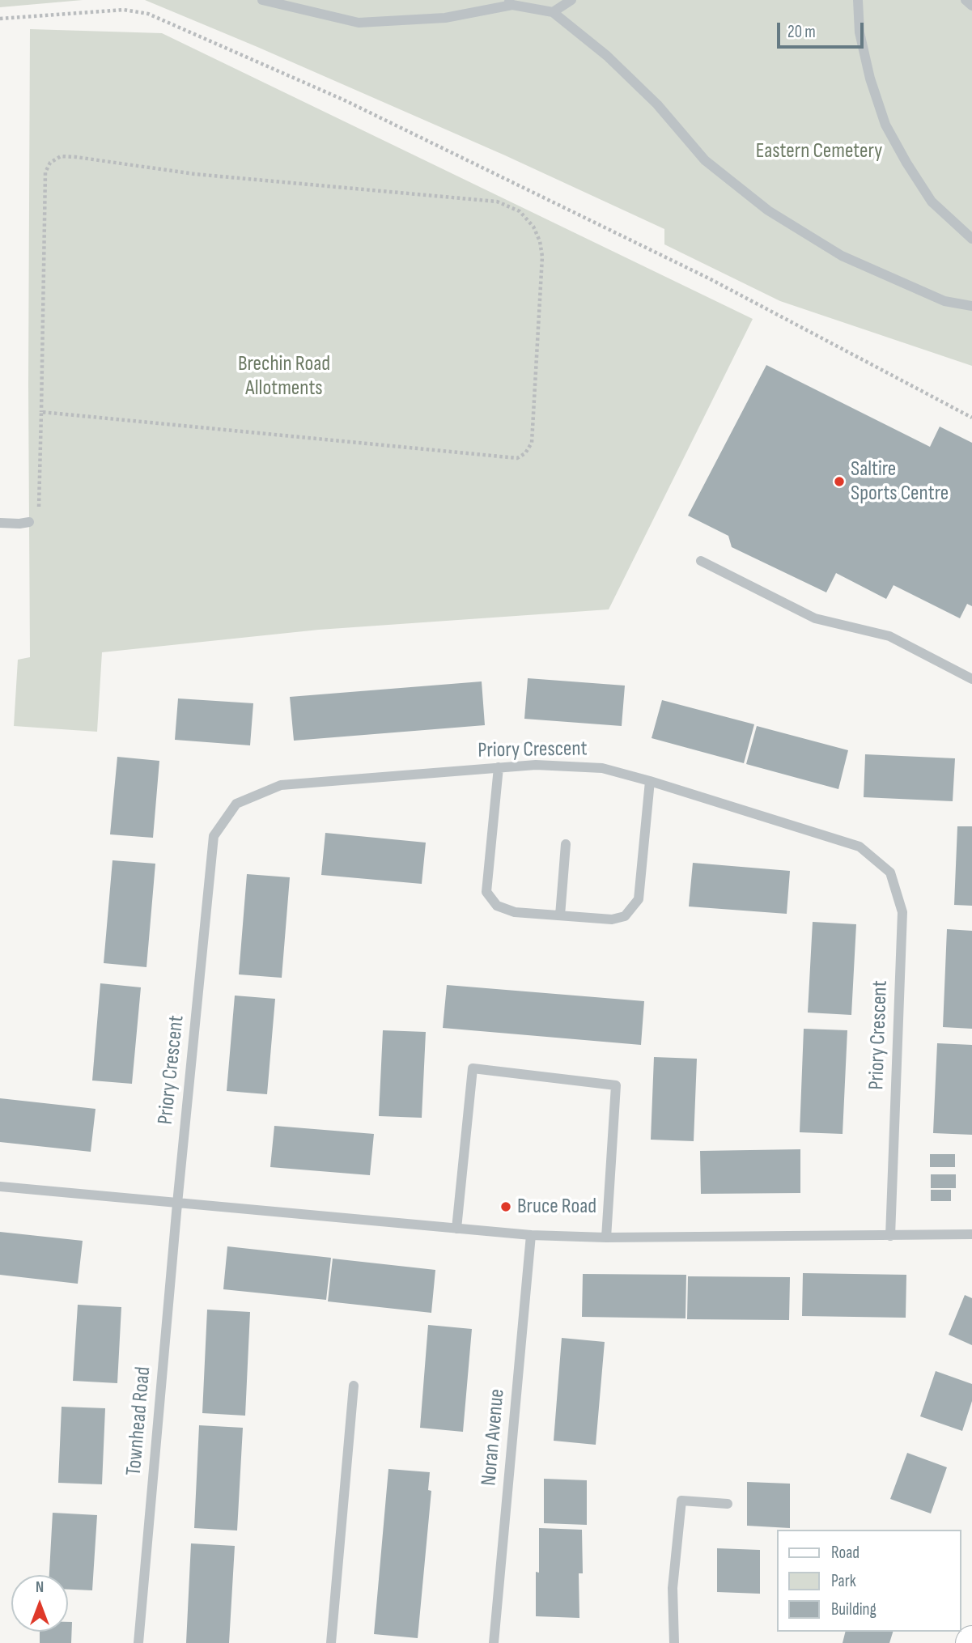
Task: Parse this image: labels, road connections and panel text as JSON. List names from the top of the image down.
{
  "streets": {
    "street": ["Priory Crescent", "Townhead Road", "Noran Avenue"]
  },
  "crossings": [
    ["Priory Crescent", "Townhead Road"]
  ],
  "parks": ["Eastern Cemetery", "Brechin Road Allotments"],
  "places": ["Saltire Sports Centre", "Bruce Road"],
  "legend": ["Road", "Park", "Building"],
  "scale_bar": "20 m",
  "north": "top"
}
